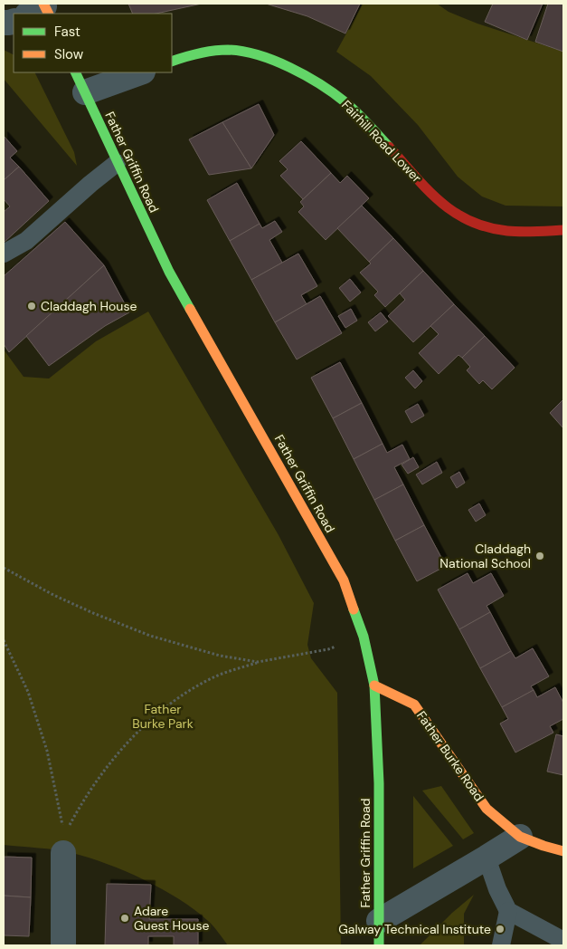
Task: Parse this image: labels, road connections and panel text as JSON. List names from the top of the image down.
{
  "streets": {
    "main road": ["Fairhill Road Lower", "Father Griffin Road", "Father Burke Road"]
  },
  "crossings": [
    ["Father Griffin Road", "Father Burke Road"]
  ],
  "parks": ["Father Burke Park"],
  "places": [
    "Claddagh House",
    "Claddagh National School",
    "Adare Guest House",
    "Galway Technical Institute"
  ],
  "legend": ["Fast", "Slow"]
}
